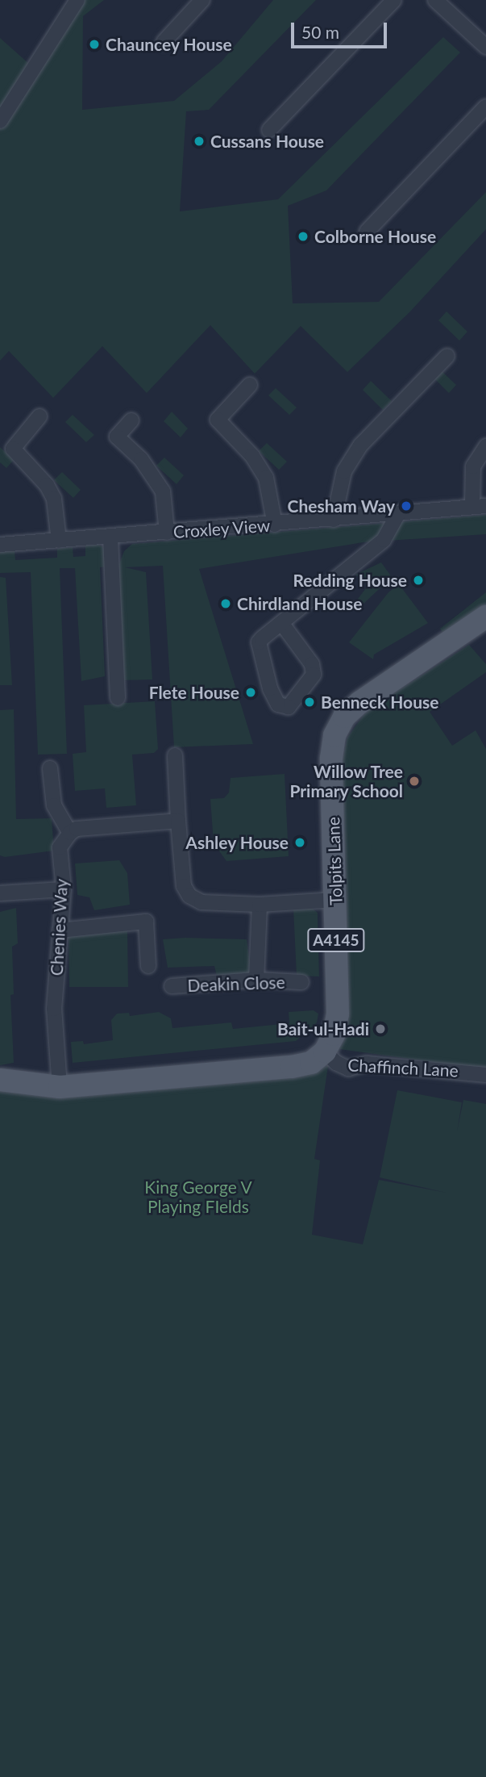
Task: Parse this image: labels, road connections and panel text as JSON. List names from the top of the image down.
{
  "streets": {
    "main road": ["Tolpits Lane", "A4145"],
    "street": [
      "Croxley View",
      "Chenies Way",
      "Deakin Close",
      "Chaffinch Lane"
    ]
  },
  "crossings": [
    ["Tolpits Lane", "Chaffinch Lane"]
  ],
  "parks": ["King George V Playing FIelds"],
  "places": [
    "Chauncey House",
    "Cussans House",
    "Colborne House",
    "Chesham Way",
    "Redding House",
    "Chirdland House",
    "Flete House",
    "Benneck House",
    "Willow Tree Primary School",
    "Ashley House",
    "Bait-ul-Hadi"
  ],
  "scale_bar": "50 m"
}
